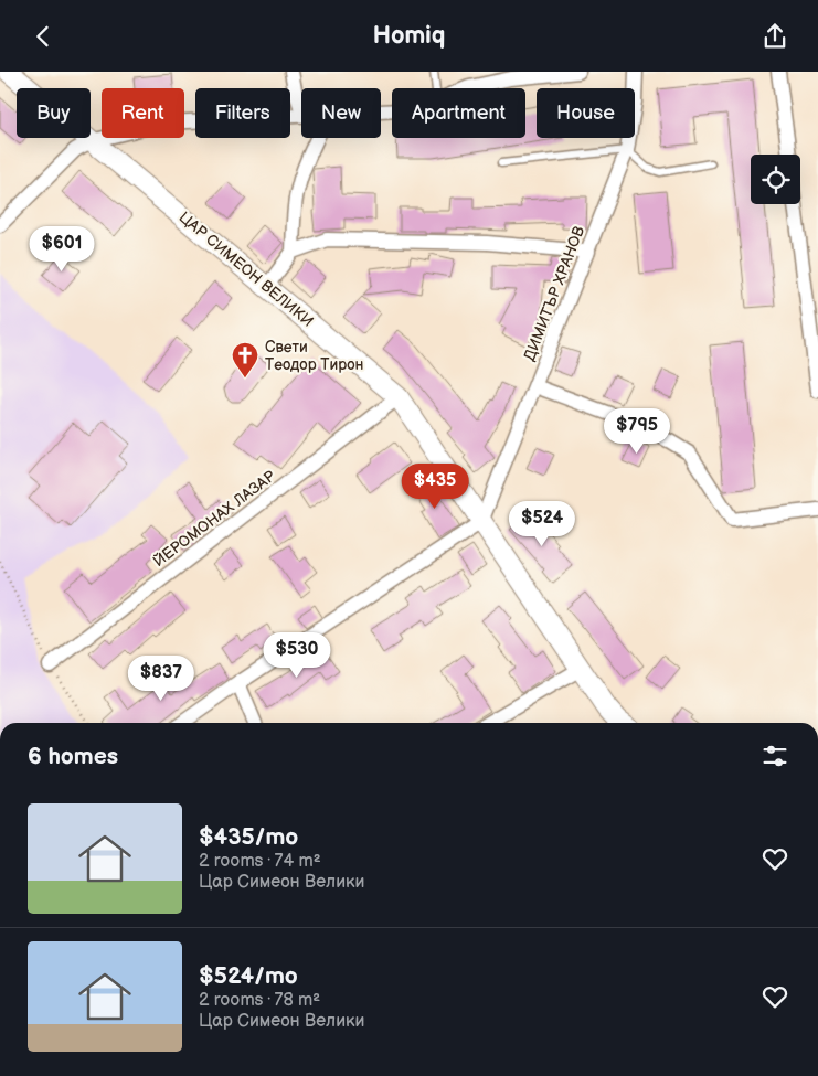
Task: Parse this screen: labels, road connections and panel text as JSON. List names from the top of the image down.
{
  "streets": {
    "main road": ["ЦАР СИМЕОН ВЕЛИКИ"],
    "street": ["ДИМИТЪР ХРАНОВ", "ЙЕРОМОНАХ ЛАЗАР"]
  },
  "crossings": [
    ["ЦАР СИМЕОН ВЕЛИКИ", "ДИМИТЪР ХРАНОВ"],
    ["ЦАР СИМЕОН ВЕЛИКИ", "ЙЕРОМОНАХ ЛАЗАР"]
  ],
  "places": {
    "church": ["Свети Теодор Тирон"]
  },
  "page": {
    "header": "Homiq",
    "chip": [
      "Buy",
      "Rent",
      "Filters",
      "New",
      "Apartment",
      "House"
    ],
    "price": [
      "$601",
      "$795",
      "$435",
      "$524",
      "$530",
      "$837"
    ],
    "heading": "6 homes",
    "list": [
      {
        "name": "$435/mo",
        "note": "2 rooms · 74 m² · Цар Симеон Велики"
      },
      {
        "name": "$524/mo",
        "note": "2 rooms · 78 m² · Цар Симеон Велики"
      }
    ]
  }
}
